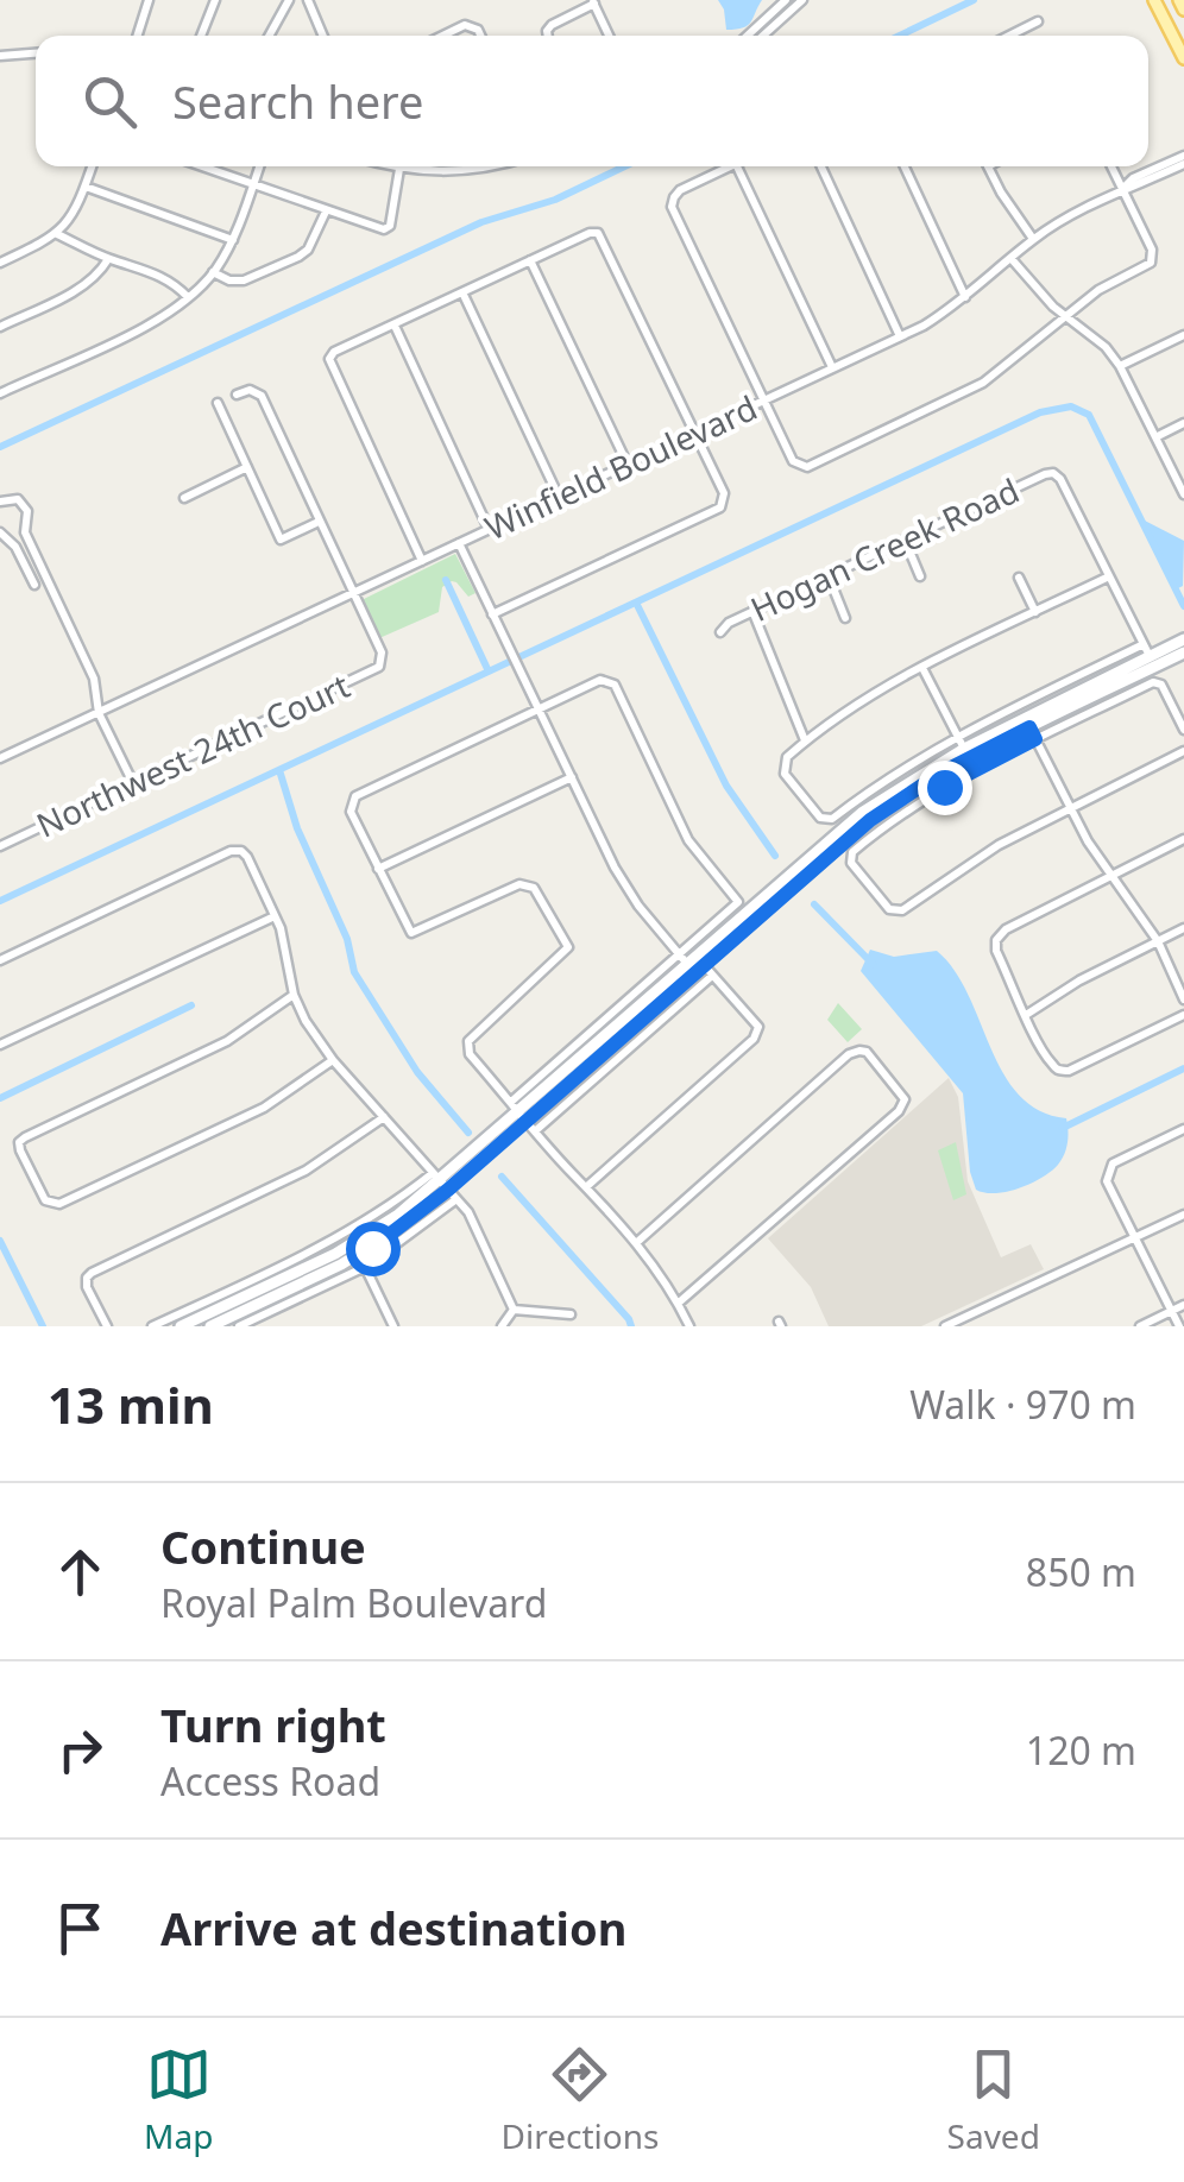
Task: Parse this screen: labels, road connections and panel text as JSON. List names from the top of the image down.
{
  "streets": {
    "street": ["Winfield Boulevard", "Hogan Creek Road", "Northwest 24th Court"]
  },
  "crossings": [
    ["Winfield Boulevard", "Northwest 24th Court"]
  ],
  "page": {
    "search": "Search here",
    "heading": ["13 min", "Walk · 970 m"],
    "list": [
      ["Continue", "Royal Palm Boulevard", "850 m"],
      ["Turn right", "Access Road", "120 m"],
      "Arrive at destination"
    ],
    "nav": ["Map", "Directions", "Saved"]
  }
}
